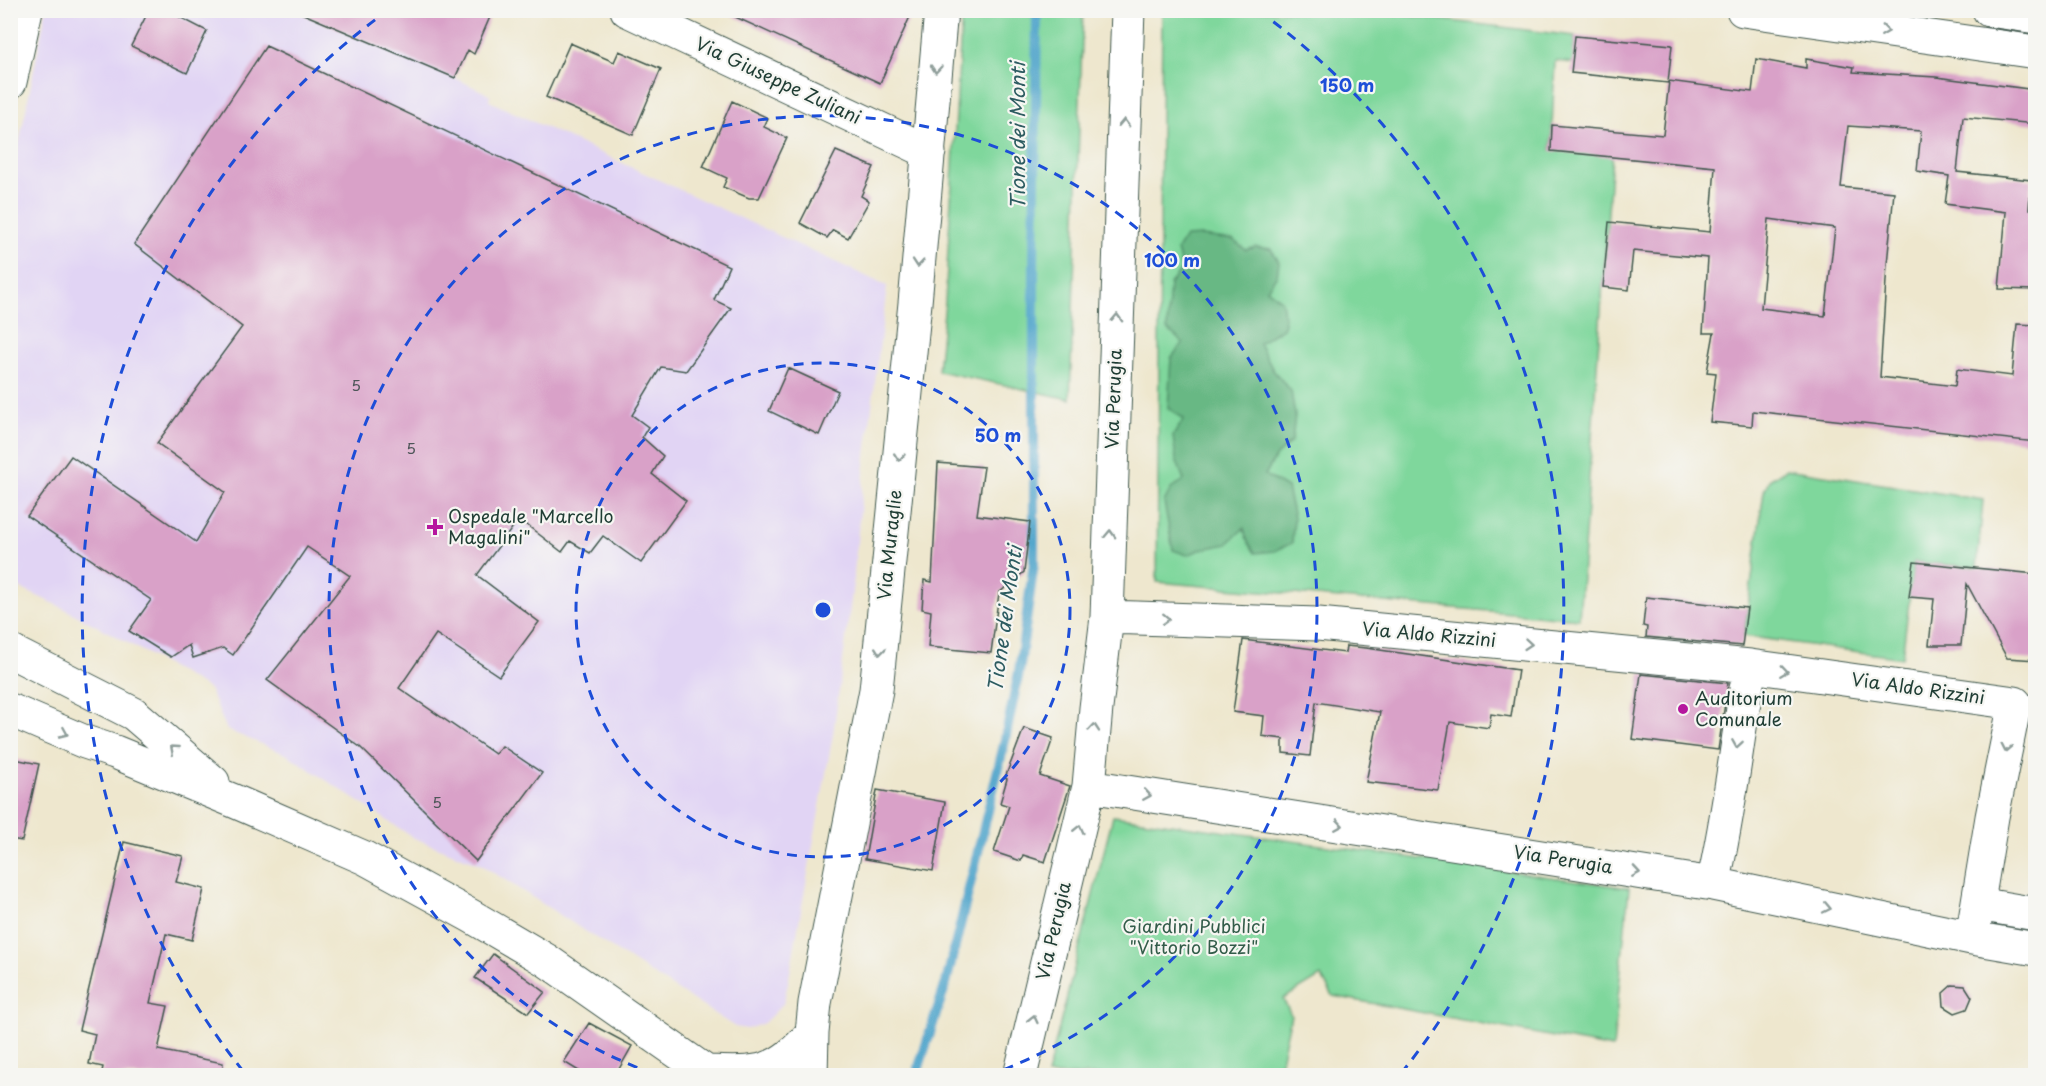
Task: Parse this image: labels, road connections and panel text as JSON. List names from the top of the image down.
{
  "streets": {
    "street": [
      "Via Giuseppe Zuliani",
      "Via Perugia",
      "Via Muraglie",
      "Via Aldo Rizzini"
    ]
  },
  "crossings": [
    ["Via Giuseppe Zuliani", "Via Muraglie"],
    ["Via Perugia", "Via Aldo Rizzini"]
  ],
  "one_way": ["Via Muraglie", "Via Aldo Rizzini"],
  "water": ["Tione dei Monti"],
  "parks": ["Giardini Pubblici \"Vittorio Bozzi\""],
  "places": {
    "health": ["Ospedale \"Marcello Magalini\""],
    "other": ["Auditorium Comunale"]
  },
  "house_numbers": ["5", "5", "5"],
  "rings": ["150 m", "100 m", "50 m"]
}
